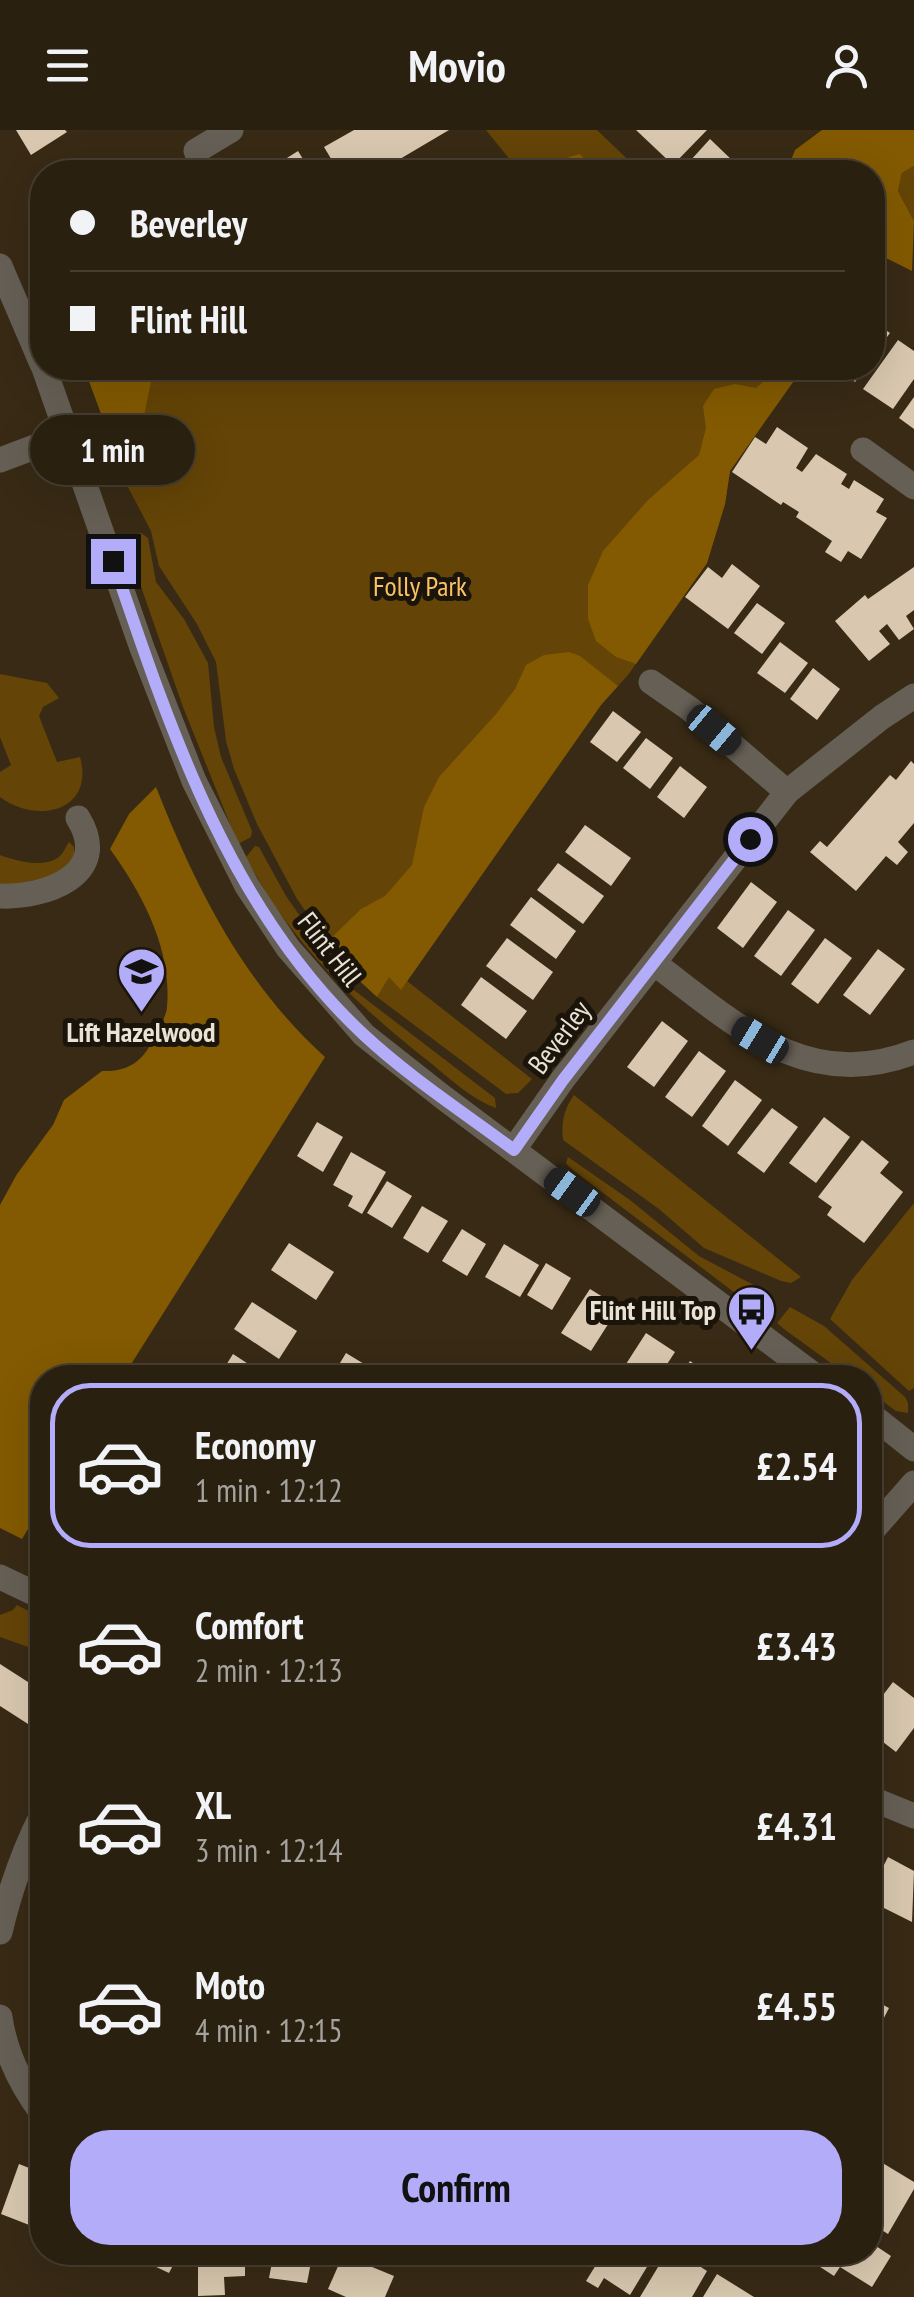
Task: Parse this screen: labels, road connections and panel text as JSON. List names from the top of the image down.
{
  "streets": {
    "street": ["Flint Hill", "Beverley"]
  },
  "crossings": [
    ["Flint Hill", "Beverley"]
  ],
  "parks": ["Folly Park"],
  "places": {
    "school or university": ["Lift Hazelwood"],
    "bus stop": ["Flint Hill Top"]
  },
  "page": {
    "header": "Movio",
    "banner": ["Beverley", "Flint Hill"],
    "bubble": "1 min",
    "list": [
      {
        "name": "Economy",
        "note": "1 min · 12:12",
        "value": "£2.54"
      },
      {
        "name": "Comfort",
        "note": "2 min · 12:13",
        "value": "£3.43"
      },
      {
        "name": "XL",
        "note": "3 min · 12:14",
        "value": "£4.31"
      },
      {
        "name": "Moto",
        "note": "4 min · 12:15",
        "value": "£4.55"
      }
    ],
    "buttons": "Confirm"
  }
}
